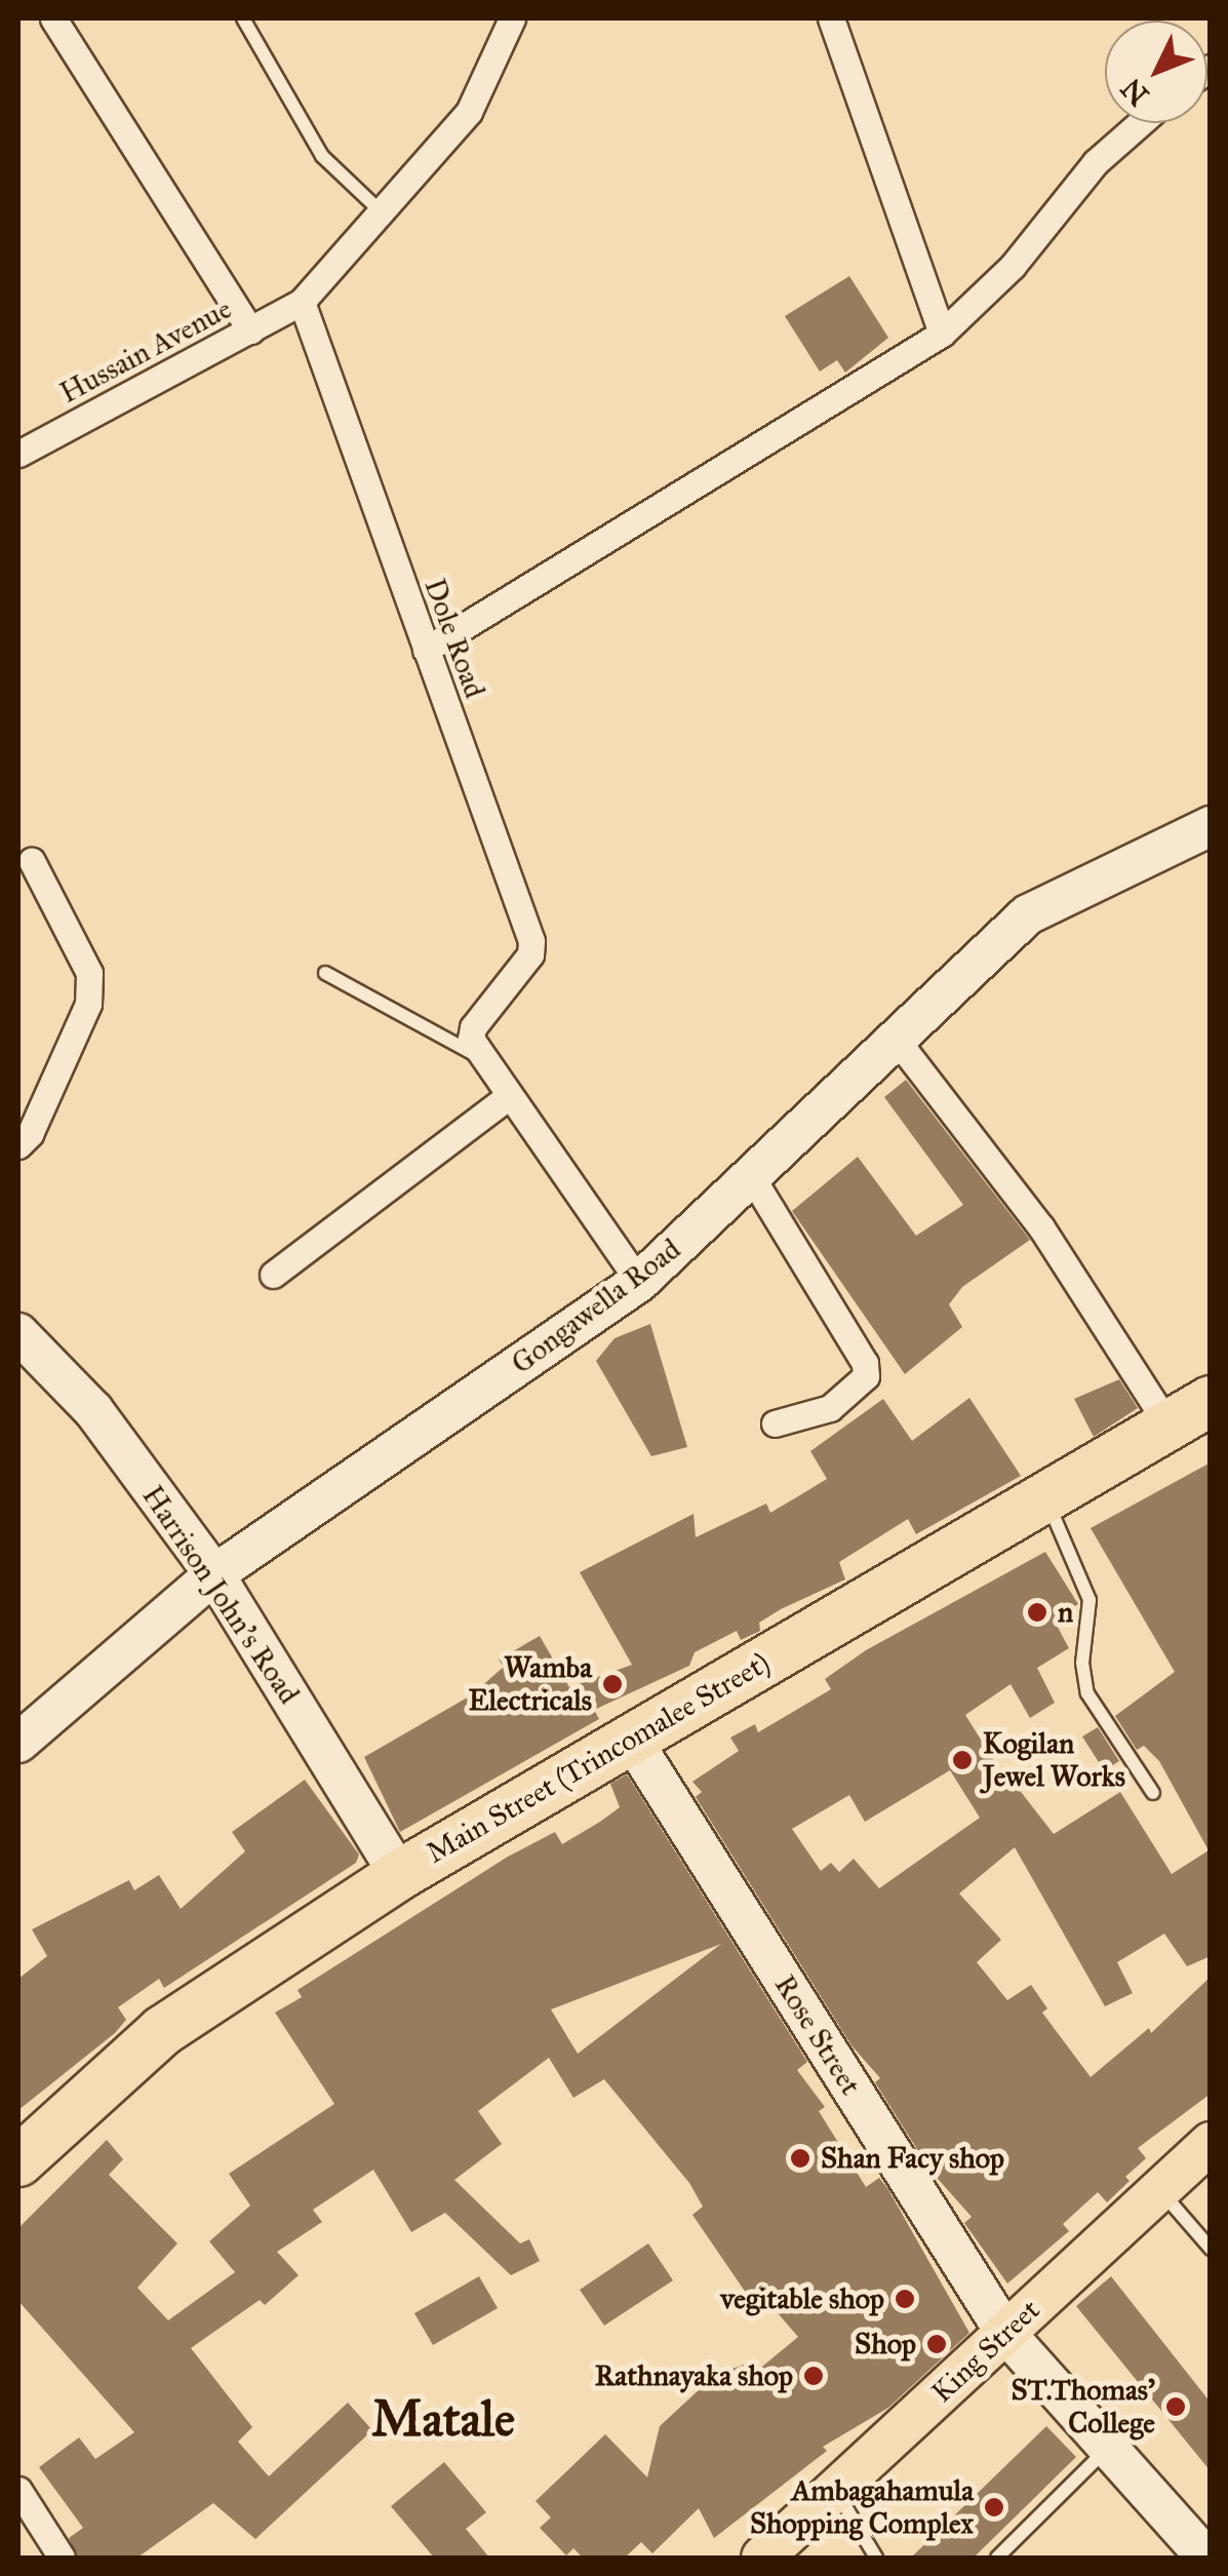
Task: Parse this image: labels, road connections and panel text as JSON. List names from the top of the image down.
{
  "streets": {
    "highway": ["Main Street (Trincomalee Street)"],
    "main road": ["King Street"],
    "street": [
      "Hussain Avenue",
      "Dole Road",
      "Gongawella Road",
      "Harrison John's Road",
      "Rose Street"
    ]
  },
  "crossings": [
    ["Hussain Avenue", "Dole Road"],
    ["Gongawella Road", "Harrison John's Road"],
    ["Harrison John's Road", "Main Street (Trincomalee Street)"],
    ["Main Street (Trincomalee Street)", "Rose Street"],
    ["Rose Street", "King Street"]
  ],
  "districts": ["Matale"],
  "places": [
    "n",
    "Wamba Electricals",
    "Kogilan Jewel Works",
    "Shan Facy shop",
    "vegitable shop",
    "Shop",
    "Rathnayaka shop",
    "ST.Thomas' College",
    "Ambagahamula Shopping Complex"
  ],
  "north": "bottom left"
}
